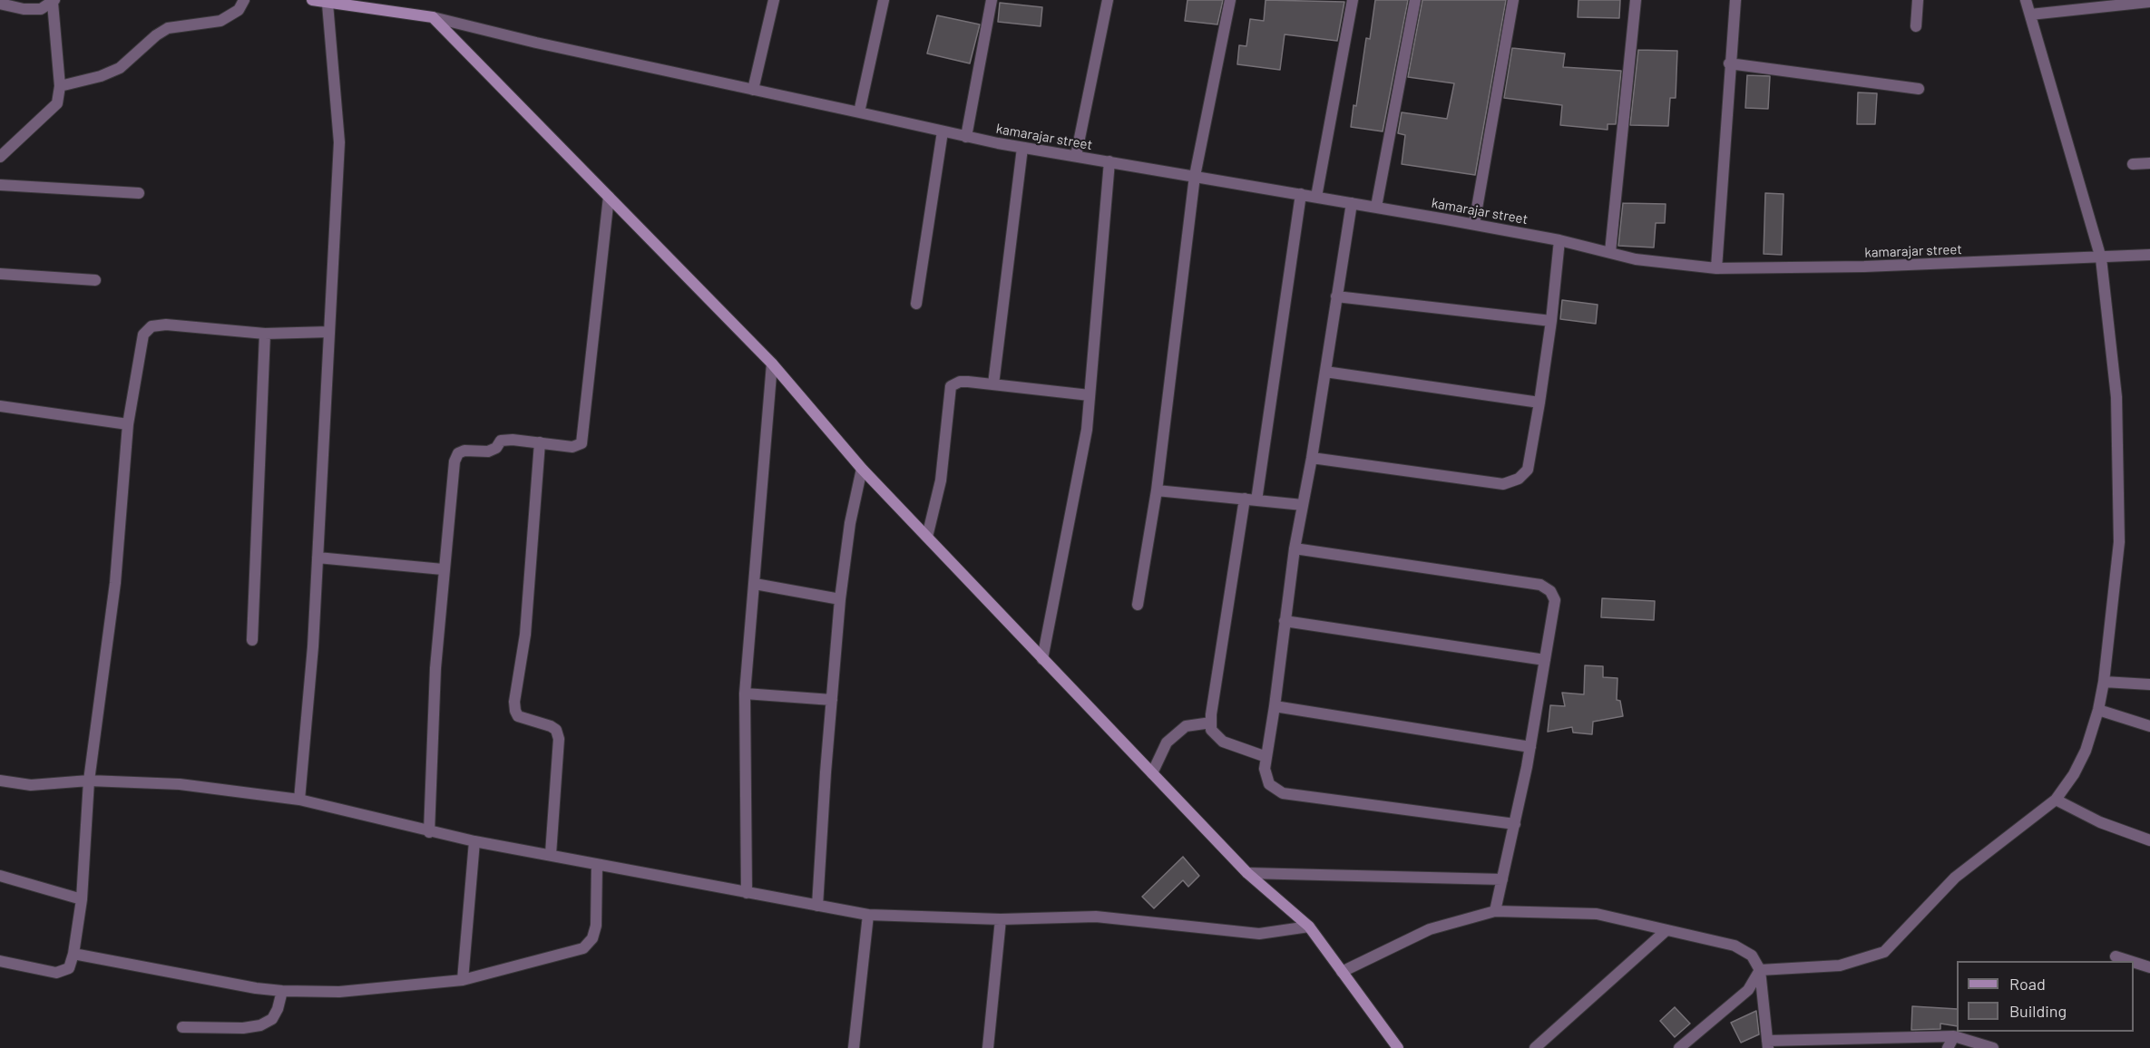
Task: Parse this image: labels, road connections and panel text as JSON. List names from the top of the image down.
{
  "streets": {
    "street": ["kamarajar street"]
  },
  "legend": ["Road", "Building"]
}
